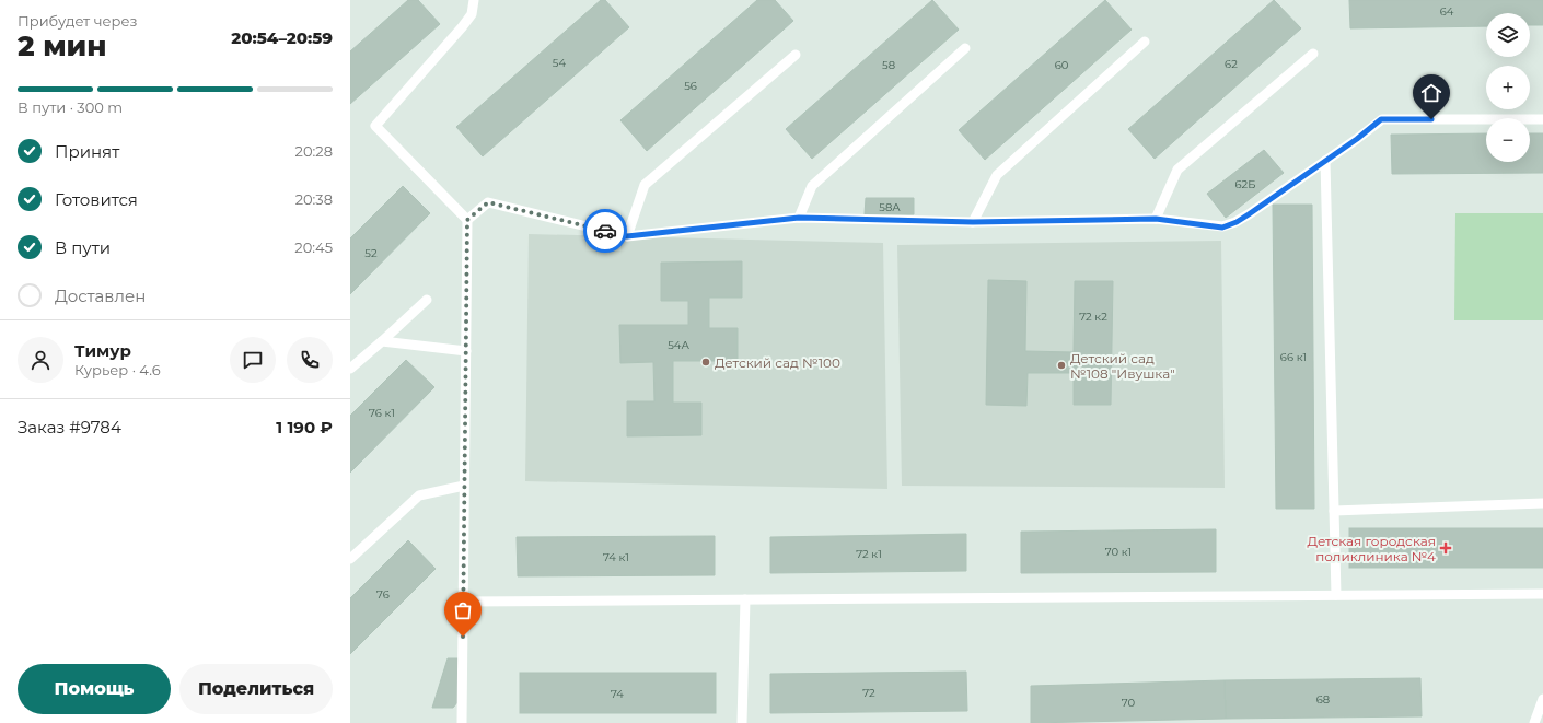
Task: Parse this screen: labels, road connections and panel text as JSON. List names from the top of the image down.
{
  "places": {
    "other": ["Детский сад №100", "Детский сад №108 \"Ивушка\""],
    "health": ["Детская городская поликлиника №4"]
  },
  "house_numbers": [
    "64",
    "54",
    "62",
    "58",
    "60",
    "56",
    "62Б",
    "58А",
    "52",
    "72 к2",
    "54А",
    "66 к1",
    "76 к1",
    "70 к1",
    "72 к1",
    "74 к1",
    "76",
    "72",
    "74",
    "68",
    "70"
  ],
  "page": {
    "heading": ["2 мин", "Прибудет через", "20:54–20:59"],
    "panel": [
      "Тимур",
      "Курьер · 4.6",
      "Заказ #9784",
      "1 190 ₽"
    ],
    "map_buttons": ["+", "−"],
    "bar": "В пути · 300 m",
    "list": [
      ["Принят", "20:28"],
      ["Готовится", "20:38"],
      ["В пути", "20:45"],
      "Доставлен"
    ],
    "buttons": ["Помощь", "Поделиться"]
  }
}
